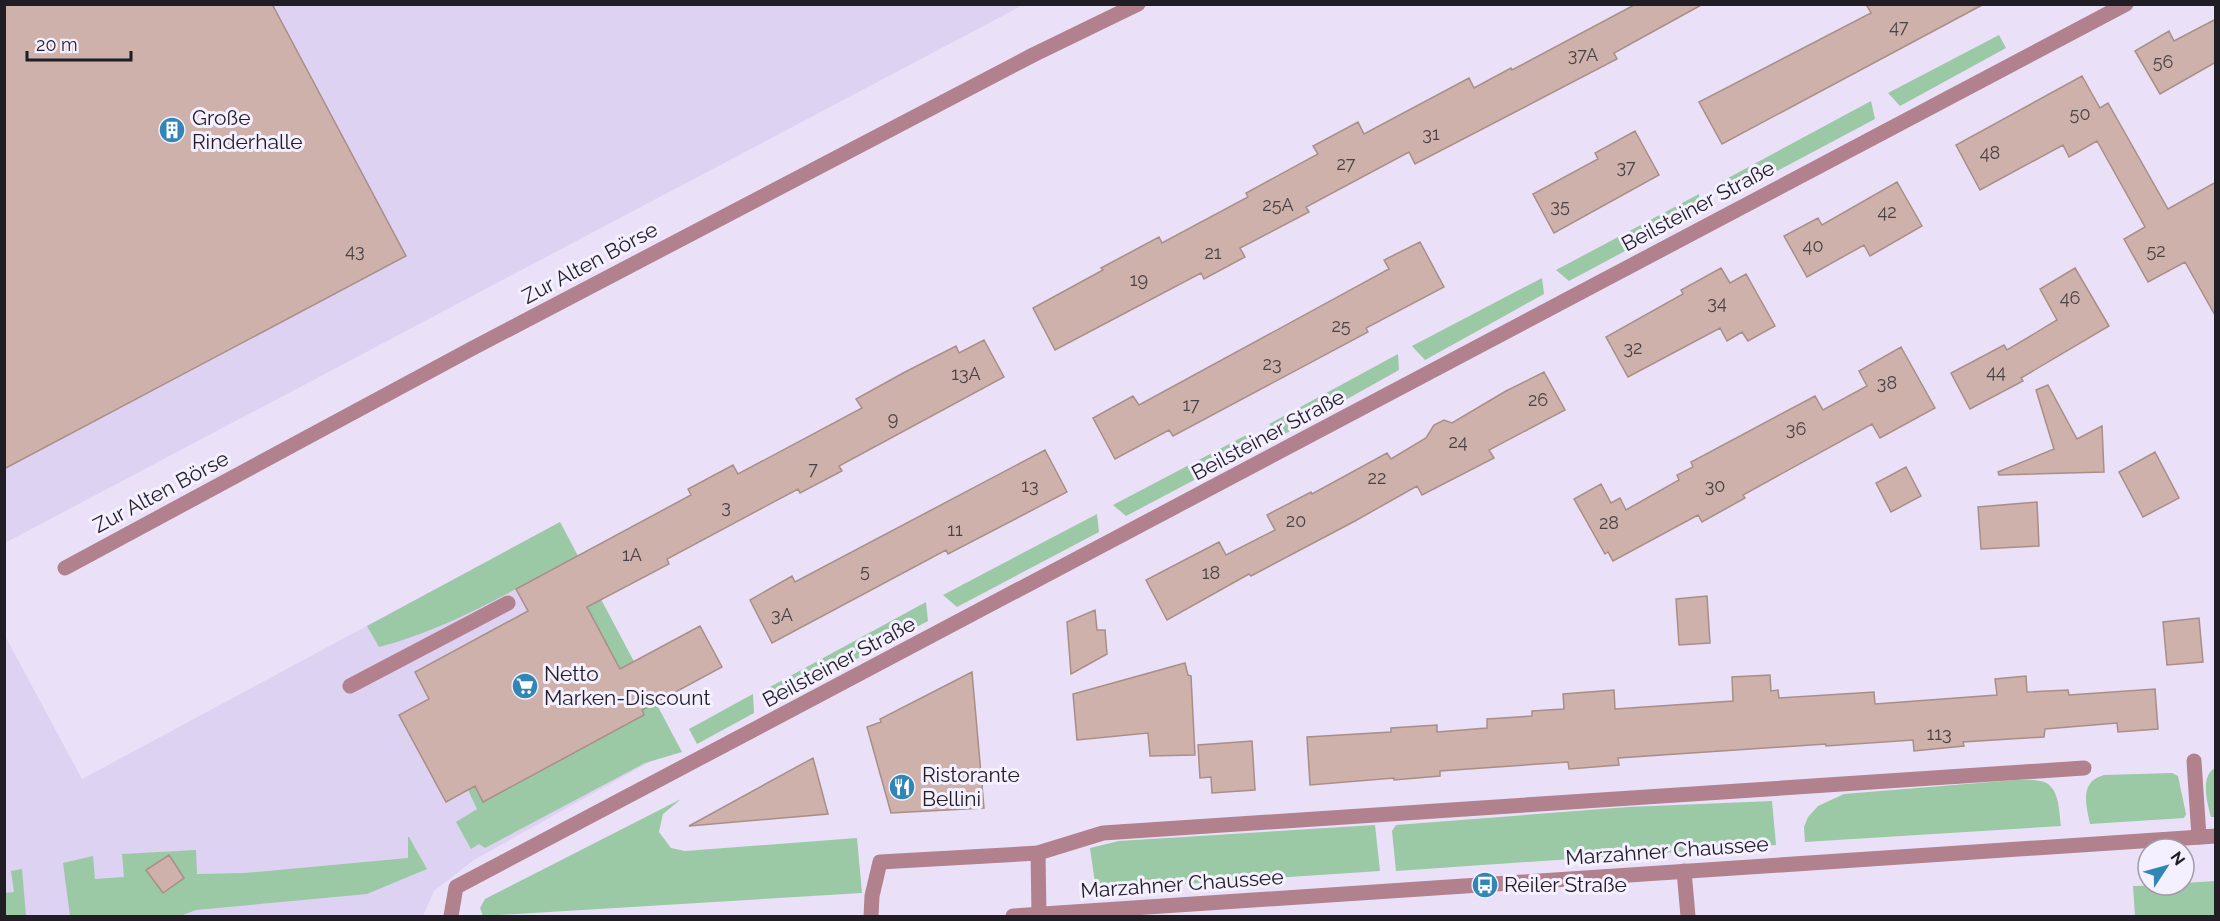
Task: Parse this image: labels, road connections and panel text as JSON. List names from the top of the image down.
{
  "streets": {
    "street": ["Beilsteiner Straße", "Zur Alten Börse", "Marzahner Chaussee"]
  },
  "places": {
    "building": ["Große Rinderhalle"],
    "supermarket": ["Netto Marken-Discount"],
    "restaurant": ["Ristorante Bellini"],
    "bus stop": ["Reiler Straße"]
  },
  "house_numbers": [
    "47",
    "37A",
    "56",
    "50",
    "31",
    "48",
    "27",
    "37",
    "25A",
    "35",
    "42",
    "40",
    "43",
    "52",
    "21",
    "19",
    "46",
    "34",
    "25",
    "32",
    "23",
    "44",
    "13A",
    "38",
    "26",
    "17",
    "9",
    "36",
    "24",
    "7",
    "22",
    "13",
    "30",
    "3",
    "20",
    "28",
    "11",
    "1A",
    "5",
    "18",
    "3A",
    "113"
  ],
  "scale_bar": "20 m",
  "north": "top right"
}
